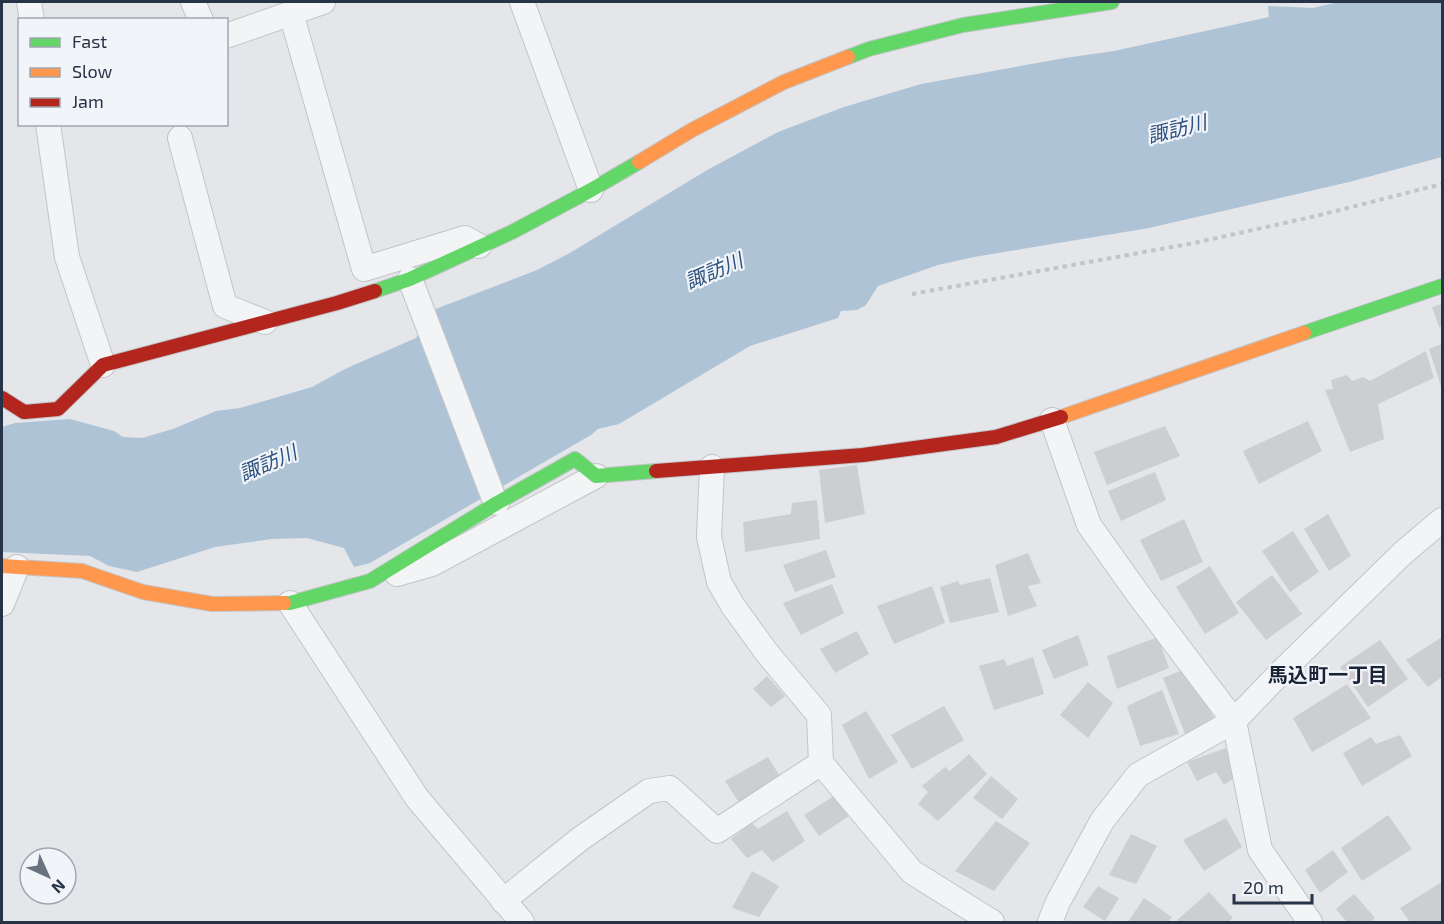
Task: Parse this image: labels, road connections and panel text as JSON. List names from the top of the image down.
{
  "districts": ["馬込町一丁目"],
  "water": ["諏訪川"],
  "legend": ["Fast", "Slow", "Jam"],
  "scale_bar": "20 m",
  "north": "bottom right"
}
